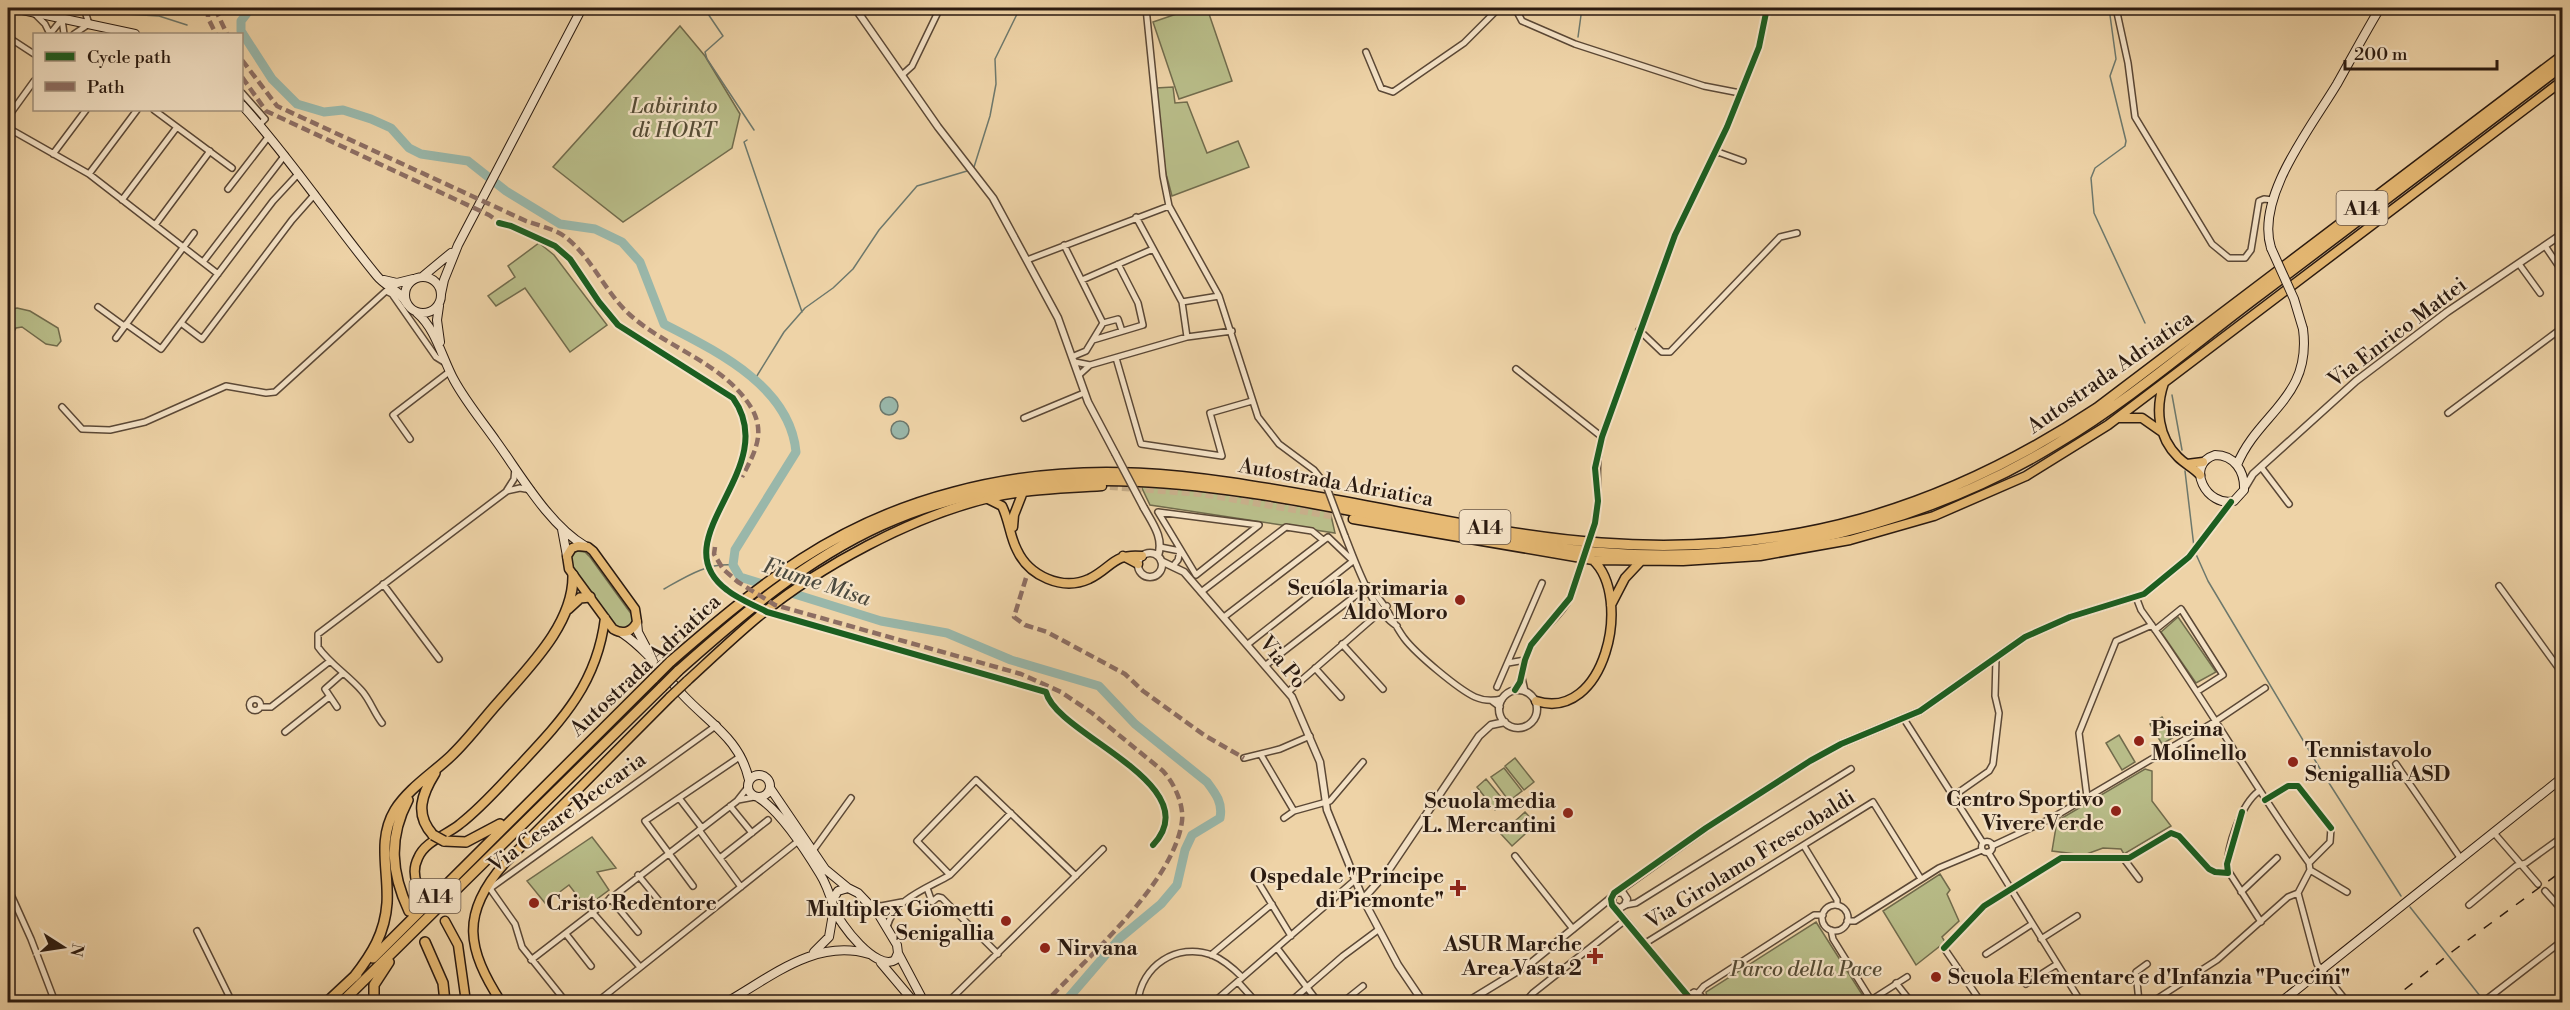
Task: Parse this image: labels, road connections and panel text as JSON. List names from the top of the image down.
{
  "streets": {
    "highway": ["A14", "Autostrada Adriatica"],
    "street": [
      "Via Enrico Mattei",
      "Via Po",
      "Via Cesare Beccaria",
      "Via Girolamo Frescobaldi"
    ]
  },
  "water": ["Fiume Misa"],
  "parks": ["Labirinto di HORT", "Parco della Pace"],
  "places": {
    "other": [
      "Scuola primaria Aldo Moro",
      "Piscina Molinello",
      "Tennistavolo Senigallia ASD",
      "Centro Sportivo VivereVerde",
      "Scuola media L. Mercantini",
      "Cristo Redentore",
      "Multiplex Giometti Senigallia",
      "Nirvana",
      "Scuola Elementare e d'Infanzia \"Puccini\""
    ],
    "health": ["Ospedale \"Principe di Piemonte\"", "ASUR Marche Area Vasta 2"]
  },
  "legend": ["Cycle path", "Path"],
  "scale_bar": "200 m",
  "north": "right"
}
